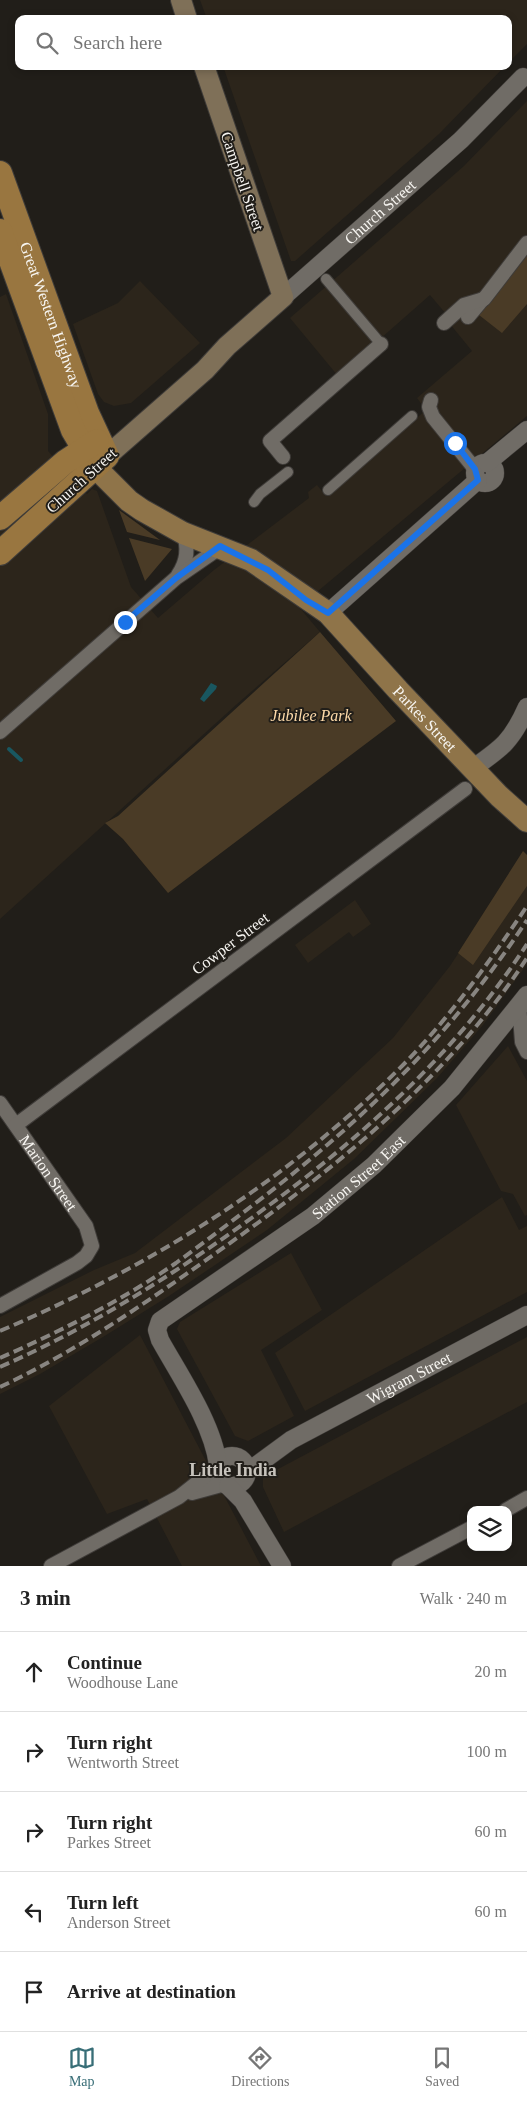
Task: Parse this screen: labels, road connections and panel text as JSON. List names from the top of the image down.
{
  "streets": {
    "highway": ["Church Street", "Great Western Highway"],
    "main road": ["Campbell Street", "Parkes Street"],
    "street": [
      "Cowper Street",
      "Marion Street",
      "Station Street East",
      "Wigram Street"
    ]
  },
  "crossings": [
    ["Campbell Street", "Church Street"],
    ["Church Street", "Great Western Highway"],
    ["Church Street", "Parkes Street"],
    ["Great Western Highway", "Parkes Street"],
    ["Parkes Street", "Cowper Street"],
    ["Cowper Street", "Marion Street"],
    ["Station Street East", "Wigram Street"]
  ],
  "districts": ["Little India"],
  "parks": ["Jubilee Park"],
  "page": {
    "search": "Search here",
    "heading": ["3 min", "Walk · 240 m"],
    "list": [
      ["Continue", "Woodhouse Lane", "20 m"],
      ["Turn right", "Wentworth Street", "100 m"],
      ["Turn right", "Parkes Street", "60 m"],
      ["Turn left", "Anderson Street", "60 m"],
      "Arrive at destination"
    ],
    "nav": ["Map", "Directions", "Saved"]
  }
}
